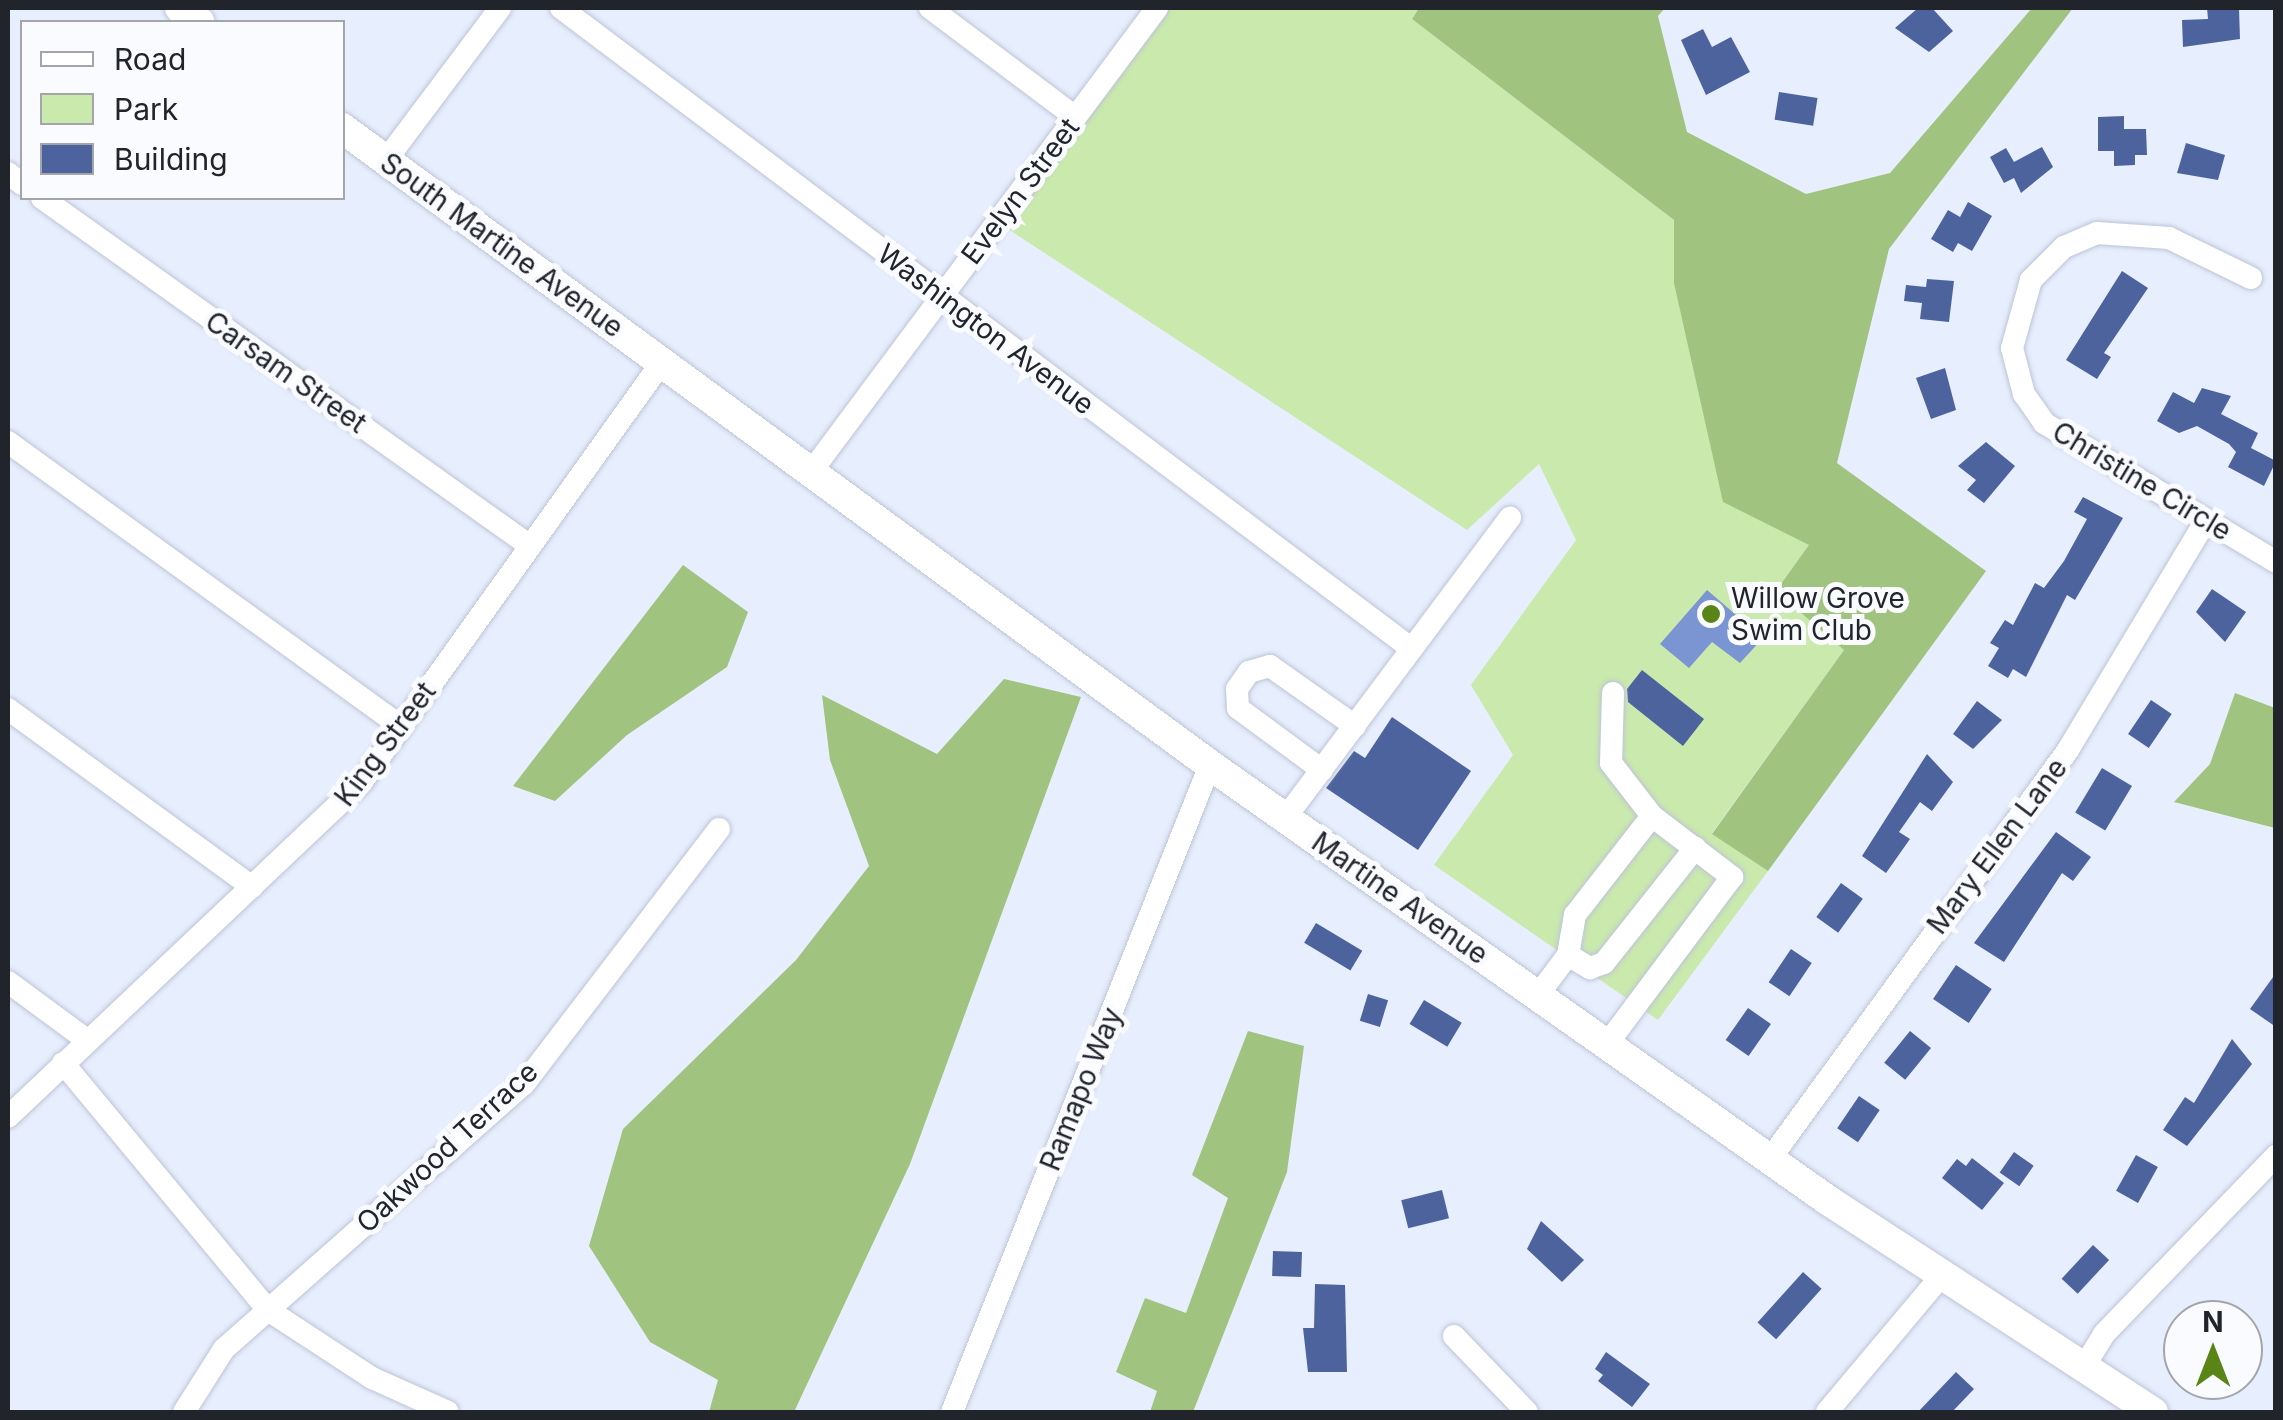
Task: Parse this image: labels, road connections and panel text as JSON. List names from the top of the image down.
{
  "streets": {
    "main road": ["South Martine Avenue", "Martine Avenue"],
    "street": [
      "Evelyn Street",
      "Washington Avenue",
      "Carsam Street",
      "Christine Circle",
      "King Street",
      "Mary Ellen Lane",
      "Ramapo Way",
      "Oakwood Terrace"
    ]
  },
  "crossings": [
    ["Evelyn Street", "Washington Avenue"],
    ["Evelyn Street", "Martine Avenue"],
    ["South Martine Avenue", "King Street"],
    ["South Martine Avenue", "Martine Avenue"],
    ["Carsam Street", "King Street"],
    ["Christine Circle", "Mary Ellen Lane"],
    ["King Street", "Martine Avenue"],
    ["Mary Ellen Lane", "Martine Avenue"],
    ["Martine Avenue", "Ramapo Way"]
  ],
  "places": ["Willow Grove Swim Club"],
  "legend": ["Road", "Park", "Building"],
  "north": "top"
}
